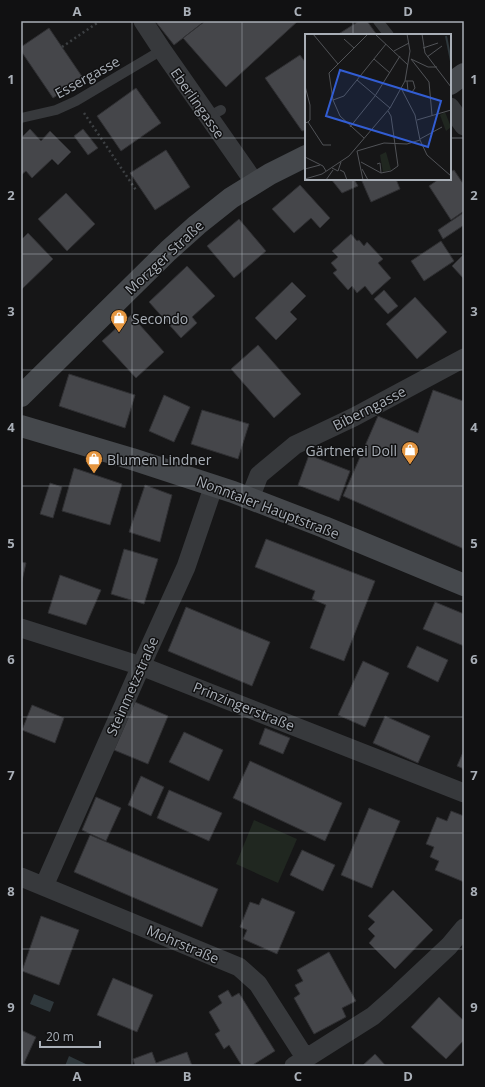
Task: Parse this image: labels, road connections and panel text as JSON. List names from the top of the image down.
{
  "streets": {
    "main road": ["Morzger Straße", "Nonntaler Hauptstraße"],
    "street": [
      "Eberlingasse",
      "Biberngasse",
      "Steinmetzstraße",
      "Prinzingerstraße",
      "Mohrstraße"
    ],
    "lane": ["Essergasse"]
  },
  "crossings": [
    ["Essergasse", "Eberlingasse"],
    ["Eberlingasse", "Morzger Straße"],
    ["Biberngasse", "Nonntaler Hauptstraße"],
    ["Nonntaler Hauptstraße", "Steinmetzstraße"],
    ["Steinmetzstraße", "Prinzingerstraße"],
    ["Steinmetzstraße", "Mohrstraße"]
  ],
  "places": {
    "shop": ["Secondo", "Gärtnerei Doll", "Blumen Lindner"]
  },
  "scale_bar": "20 m",
  "grid": {
    "columns": [
      "A",
      "B",
      "C",
      "D"
    ],
    "rows": [
      "1",
      "2",
      "3",
      "4",
      "5",
      "6",
      "7",
      "8",
      "9"
    ]
  }
}
